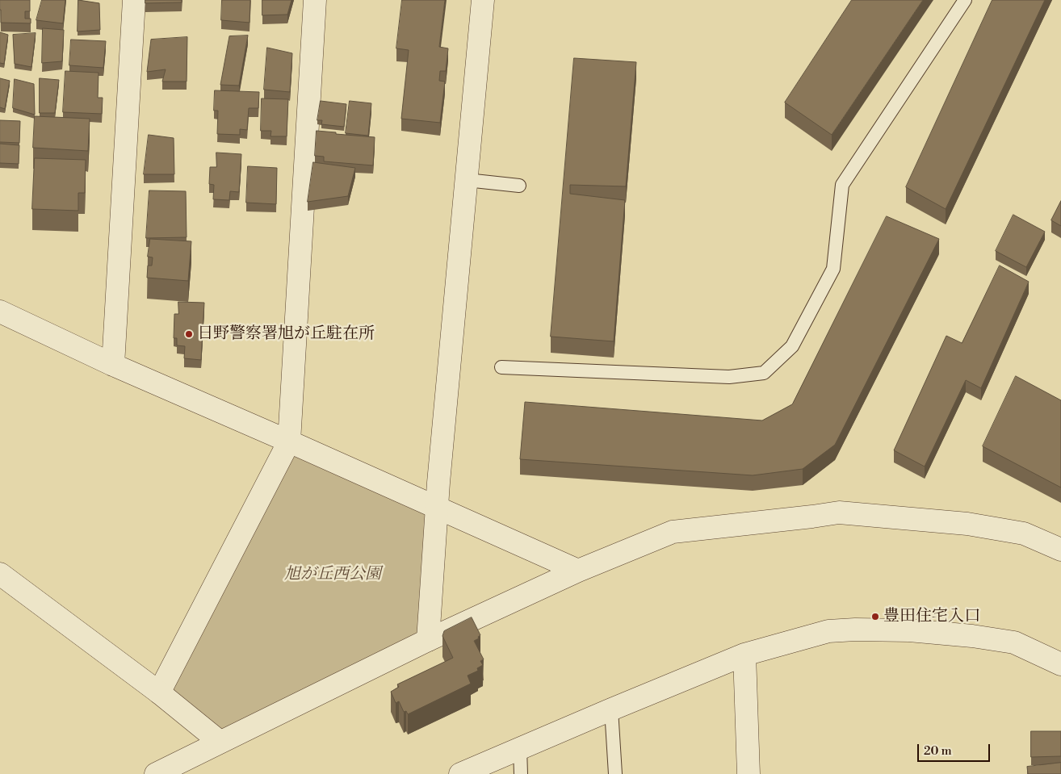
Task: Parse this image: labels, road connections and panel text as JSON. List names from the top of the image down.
{
  "parks": ["旭が丘西公園"],
  "places": ["日野警察署旭が丘駐在所", "豊田住宅入口"],
  "scale_bar": "20 m"
}
